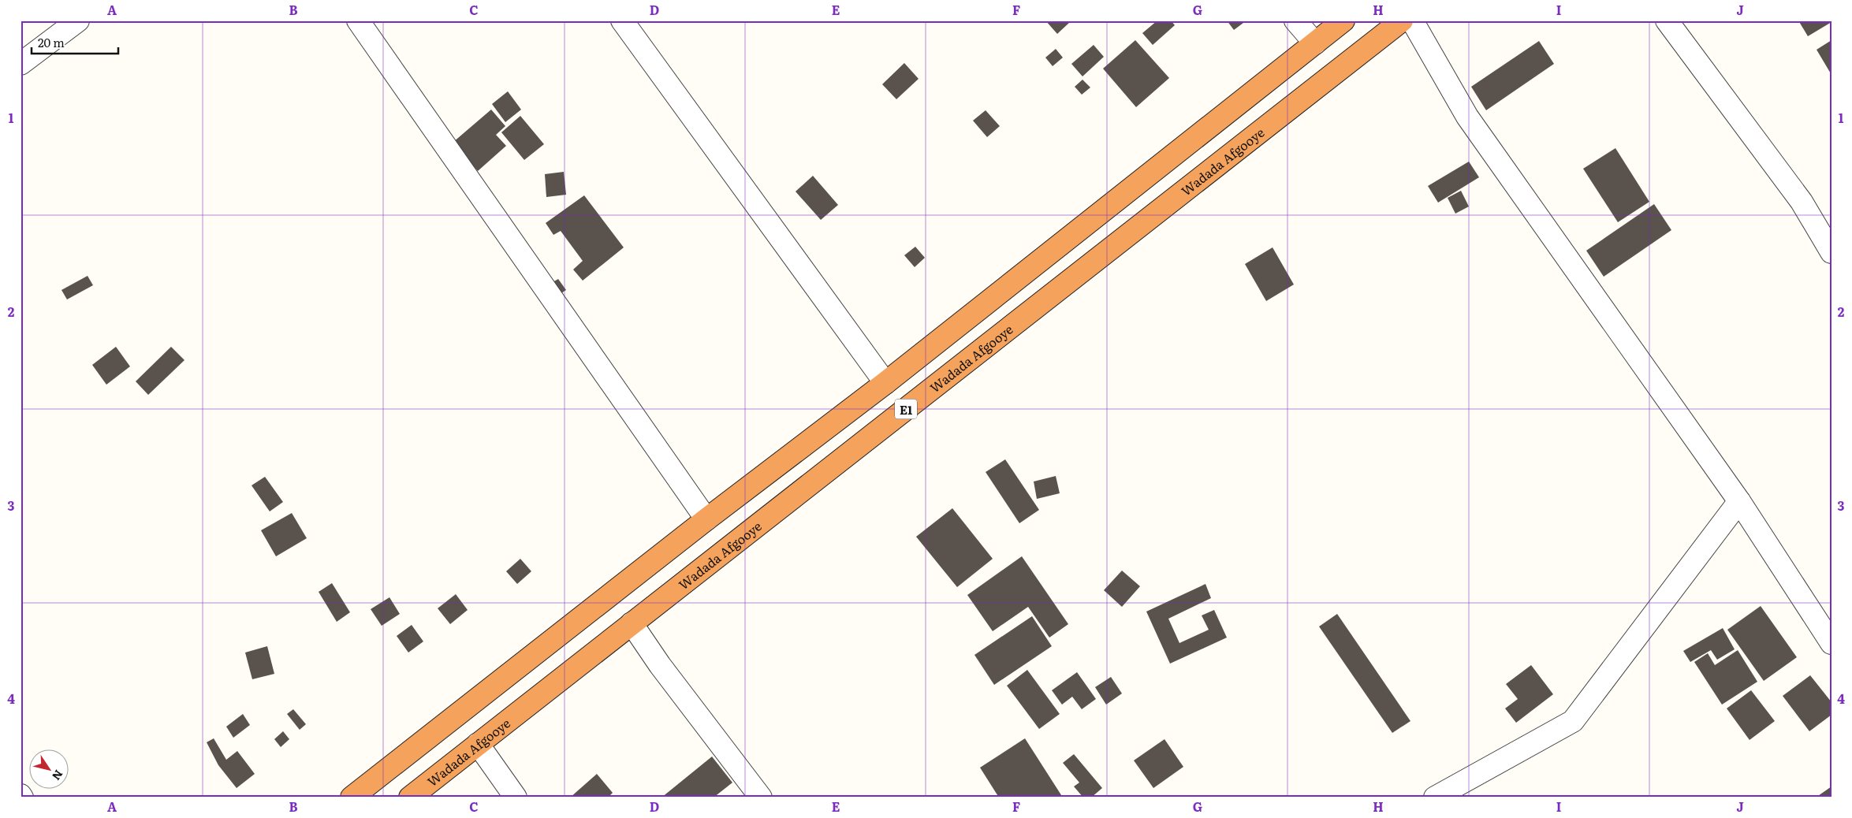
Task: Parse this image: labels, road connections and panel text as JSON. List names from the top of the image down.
{
  "streets": {
    "highway": ["Wadada Afgooye", "E1"]
  },
  "scale_bar": "20 m",
  "north": "bottom right",
  "grid": {
    "columns": [
      "A",
      "B",
      "C",
      "D",
      "E",
      "F",
      "G",
      "H",
      "I",
      "J"
    ],
    "rows": [
      "1",
      "2",
      "3",
      "4"
    ]
  }
}
